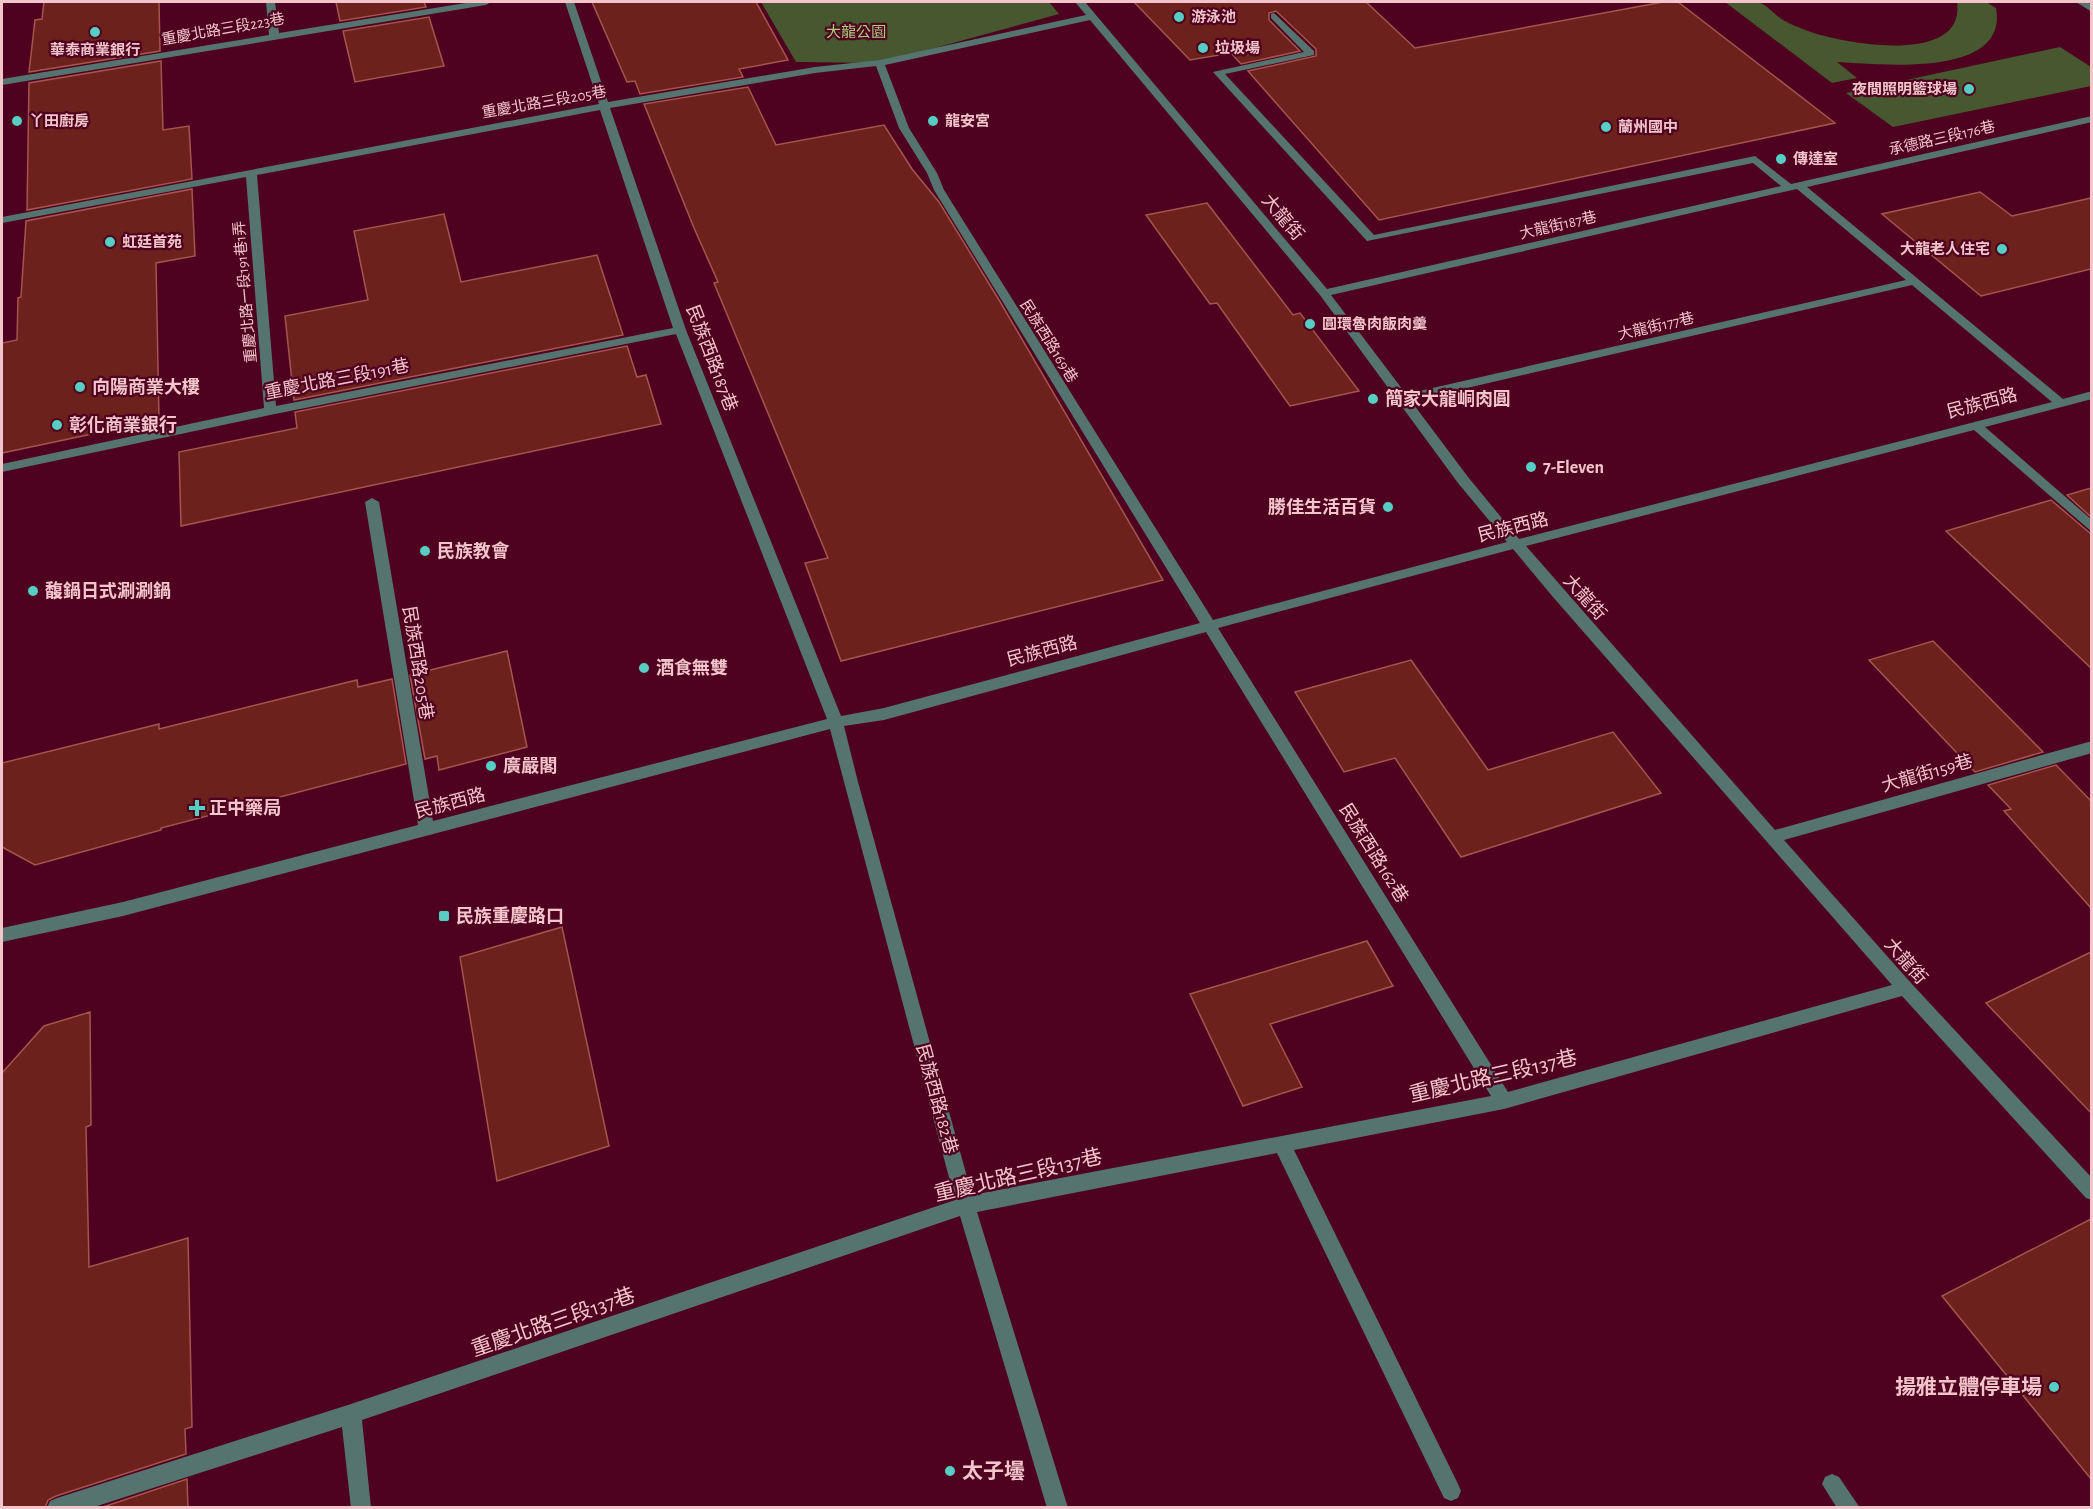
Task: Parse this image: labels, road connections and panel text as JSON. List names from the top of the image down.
{
  "streets": {
    "street": [
      "重慶北路三段223巷",
      "重慶北路三段205巷",
      "承德路三段176巷",
      "大龍街",
      "大龍街187巷",
      "重慶北路一段191巷1弄",
      "大龍街177巷",
      "民族西路169巷",
      "民族西路187巷",
      "重慶北路三段191巷",
      "民族西路",
      "民族西路205巷",
      "大龍街159巷",
      "民族西路162巷",
      "重慶北路三段137巷",
      "民族西路182巷"
    ]
  },
  "crossings": [
    ["重慶北路三段205巷", "大龍街"],
    ["重慶北路三段205巷", "重慶北路一段191巷1弄"],
    ["重慶北路三段205巷", "民族西路169巷"],
    ["重慶北路三段205巷", "民族西路187巷"],
    ["承德路三段176巷", "大龍街187巷"],
    ["大龍街", "大龍街187巷"],
    ["大龍街", "大龍街177巷"],
    ["大龍街", "民族西路"],
    ["大龍街", "大龍街159巷"],
    ["大龍街", "重慶北路三段137巷"],
    ["重慶北路一段191巷1弄", "重慶北路三段191巷"],
    ["民族西路169巷", "民族西路"],
    ["民族西路169巷", "民族西路162巷"],
    ["民族西路187巷", "重慶北路三段191巷"],
    ["民族西路187巷", "民族西路"],
    ["民族西路187巷", "民族西路182巷"],
    ["民族西路", "民族西路205巷"],
    ["民族西路", "民族西路162巷"],
    ["民族西路", "民族西路182巷"],
    ["民族西路162巷", "重慶北路三段137巷"],
    ["重慶北路三段137巷", "民族西路182巷"]
  ],
  "parks": ["大龍公園"],
  "places": {
    "other": [
      "游泳池",
      "華泰商業銀行",
      "垃圾場",
      "夜間照明籃球場",
      "丫田廚房",
      "龍安宮",
      "蘭州國中",
      "傳達室",
      "虹廷首苑",
      "大龍老人住宅",
      "圓環魯肉飯肉羹",
      "向陽商業大樓",
      "簡家大龍峒肉圓",
      "彰化商業銀行",
      "7-Eleven",
      "勝佳生活百貨",
      "民族教會",
      "馥鍋日式涮涮鍋",
      "酒食無雙",
      "廣嚴閣",
      "揚雅立體停車場",
      "太子壜"
    ],
    "health": ["正中藥局"],
    "transit": ["民族重慶路口"]
  }
}
